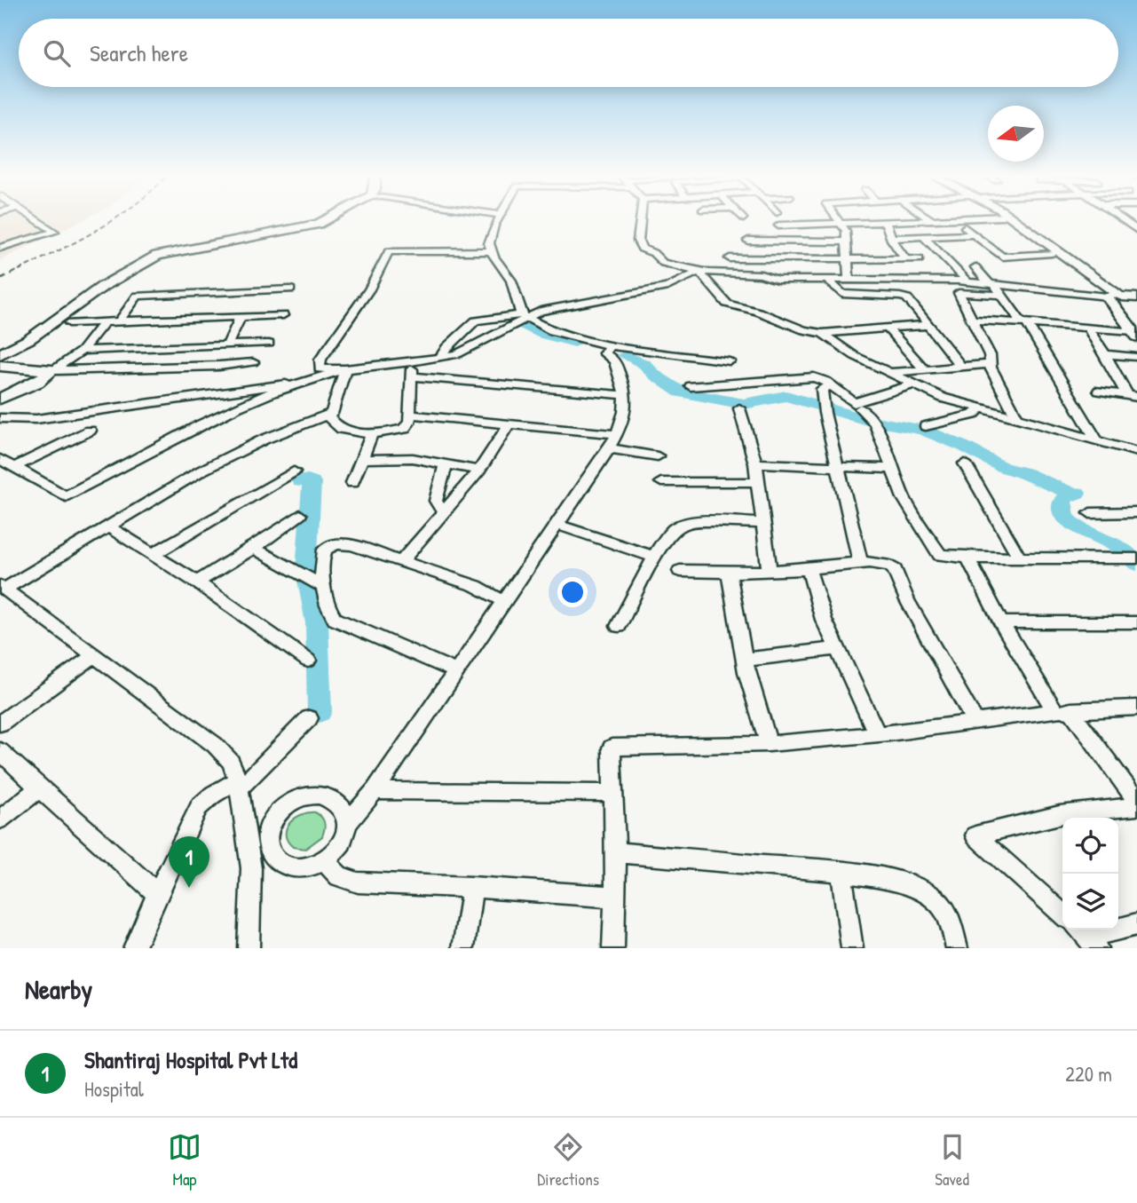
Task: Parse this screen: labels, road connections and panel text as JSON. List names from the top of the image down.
{
  "north": "left",
  "page": {
    "search": "Search here",
    "pins": "1",
    "heading": "Nearby",
    "list": [
      {
        "mark": "1",
        "name": "Shantiraj Hospital Pvt Ltd",
        "note": "Hospital",
        "value": "220 m"
      }
    ],
    "nav": ["Map", "Directions", "Saved"]
  }
}
